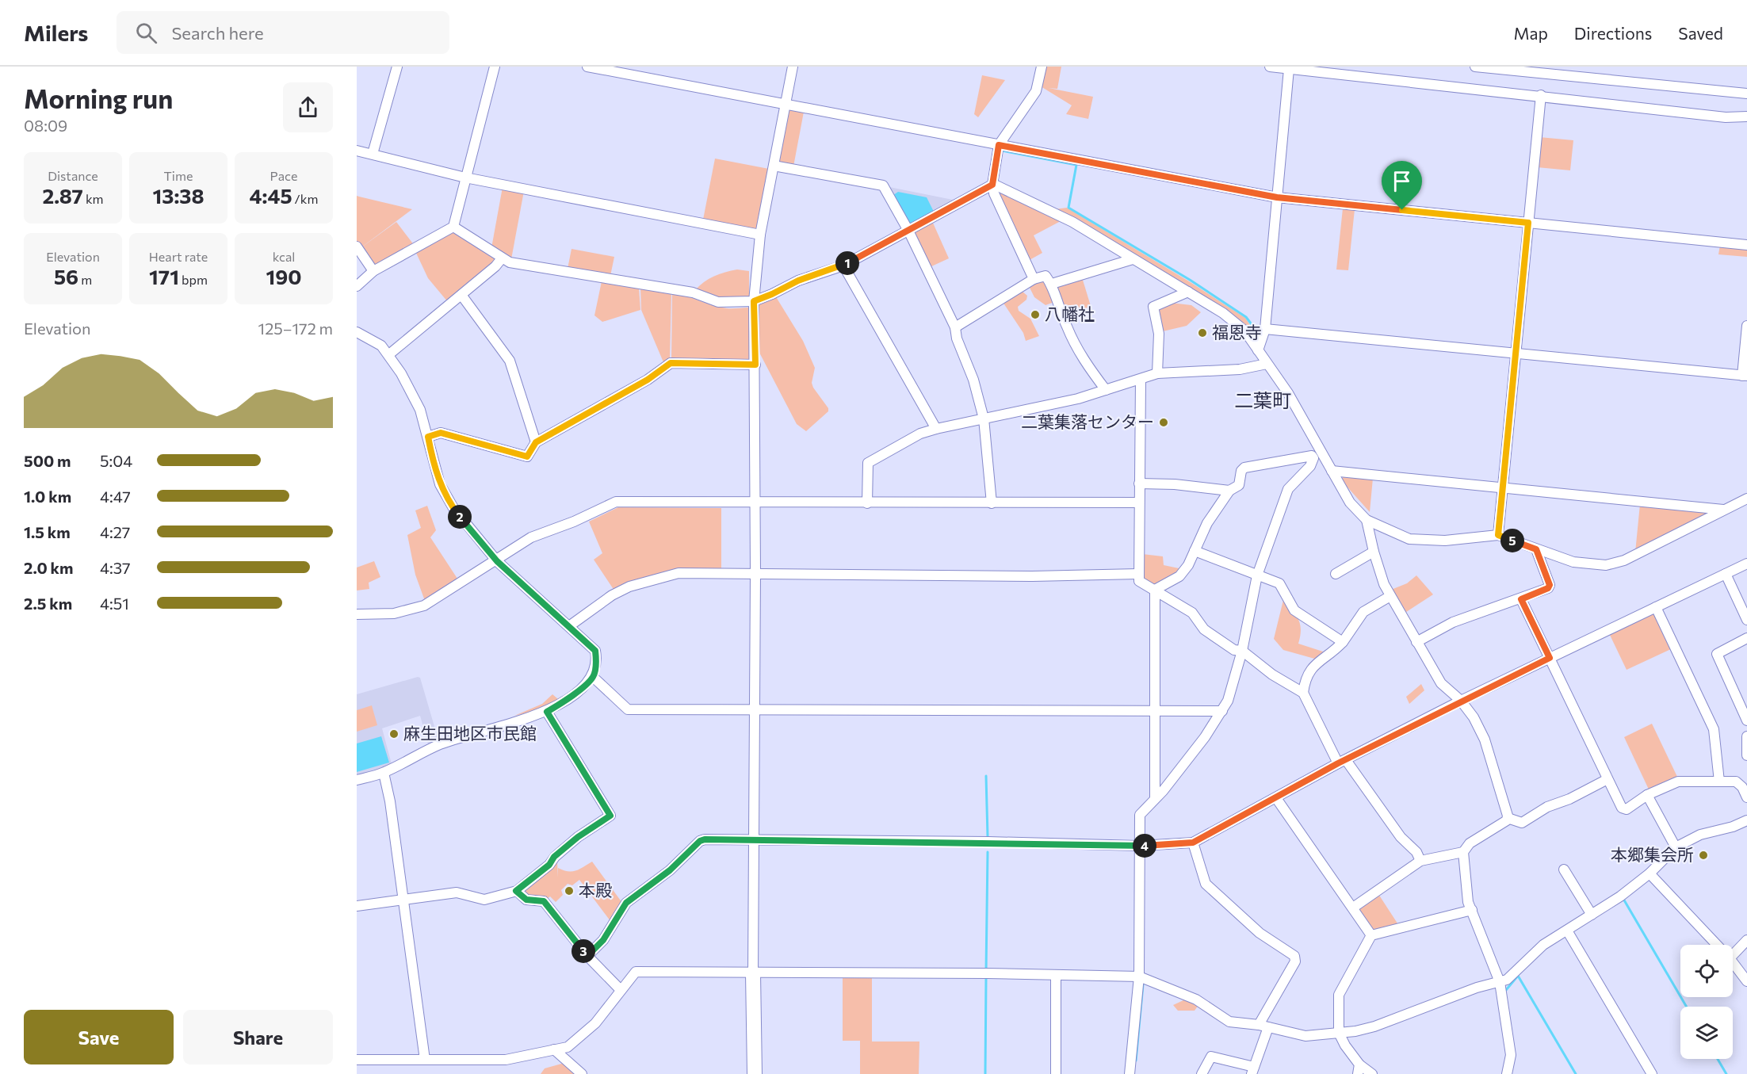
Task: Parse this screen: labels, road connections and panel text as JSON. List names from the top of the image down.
{
  "districts": ["二葉町"],
  "places": [
    "八幡社",
    "福恩寺",
    "二葉集落センター",
    "麻生田地区市民館",
    "本郷集会所",
    "本殿"
  ],
  "page": {
    "header": "Milers",
    "search": "Search here",
    "nav": ["Map", "Directions", "Saved"],
    "heading": ["Morning run", "08:09"],
    "stats": [
      ["Distance", "2.87 km"],
      ["Time", "13:38"],
      ["Pace", "4:45 /km"],
      ["Elevation", "56 m"],
      ["Heart rate", "171 bpm"],
      ["kcal", "190"]
    ],
    "pins": [
      "1",
      "2",
      "5",
      "4",
      "3"
    ],
    "chart": ["Elevation", "125–172 m"],
    "list": [
      {
        "name": "500 m",
        "note": "5:04"
      },
      {
        "name": "1.0 km",
        "note": "4:47"
      },
      {
        "name": "1.5 km",
        "note": "4:27"
      },
      {
        "name": "2.0 km",
        "note": "4:37"
      },
      {
        "name": "2.5 km",
        "note": "4:51"
      }
    ],
    "buttons": ["Save", "Share"]
  }
}
